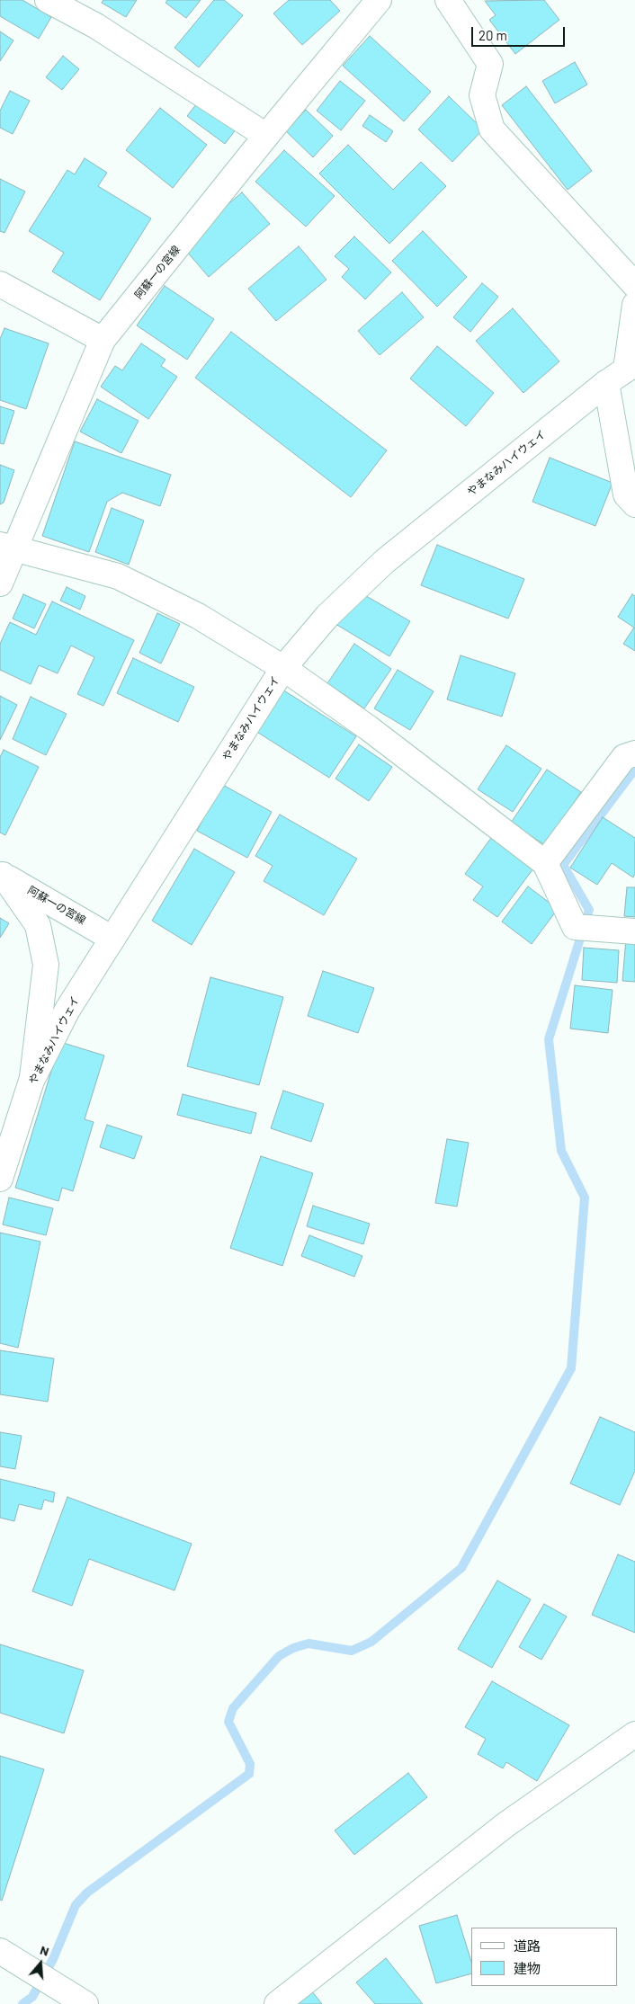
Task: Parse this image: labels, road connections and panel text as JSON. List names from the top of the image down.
{
  "streets": {
    "street": ["阿蘇一の宮線", "やまなみハイウェイ"]
  },
  "crossings": [
    ["阿蘇一の宮線", "やまなみハイウェイ"]
  ],
  "legend": ["道路", "建物"],
  "scale_bar": "20 m",
  "north": "top"
}
